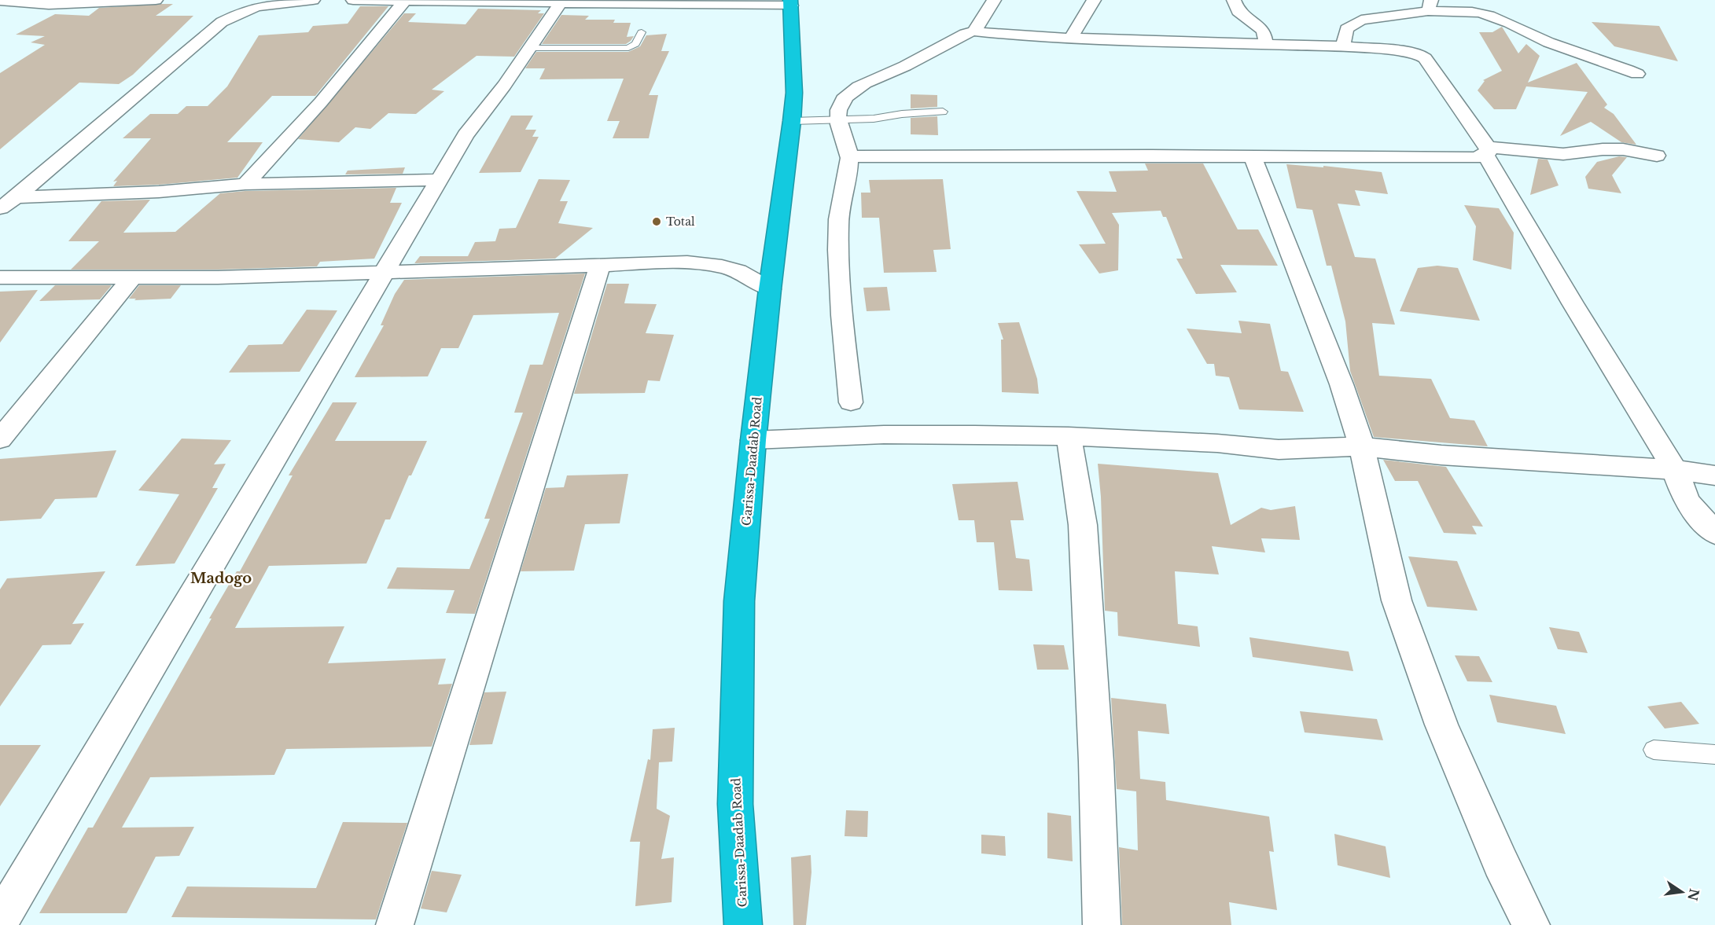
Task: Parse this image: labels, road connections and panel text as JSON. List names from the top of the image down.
{
  "streets": {
    "highway": ["Garissa-Daadab Road"]
  },
  "districts": ["Madogo"],
  "places": ["Total"],
  "north": "right"
}
